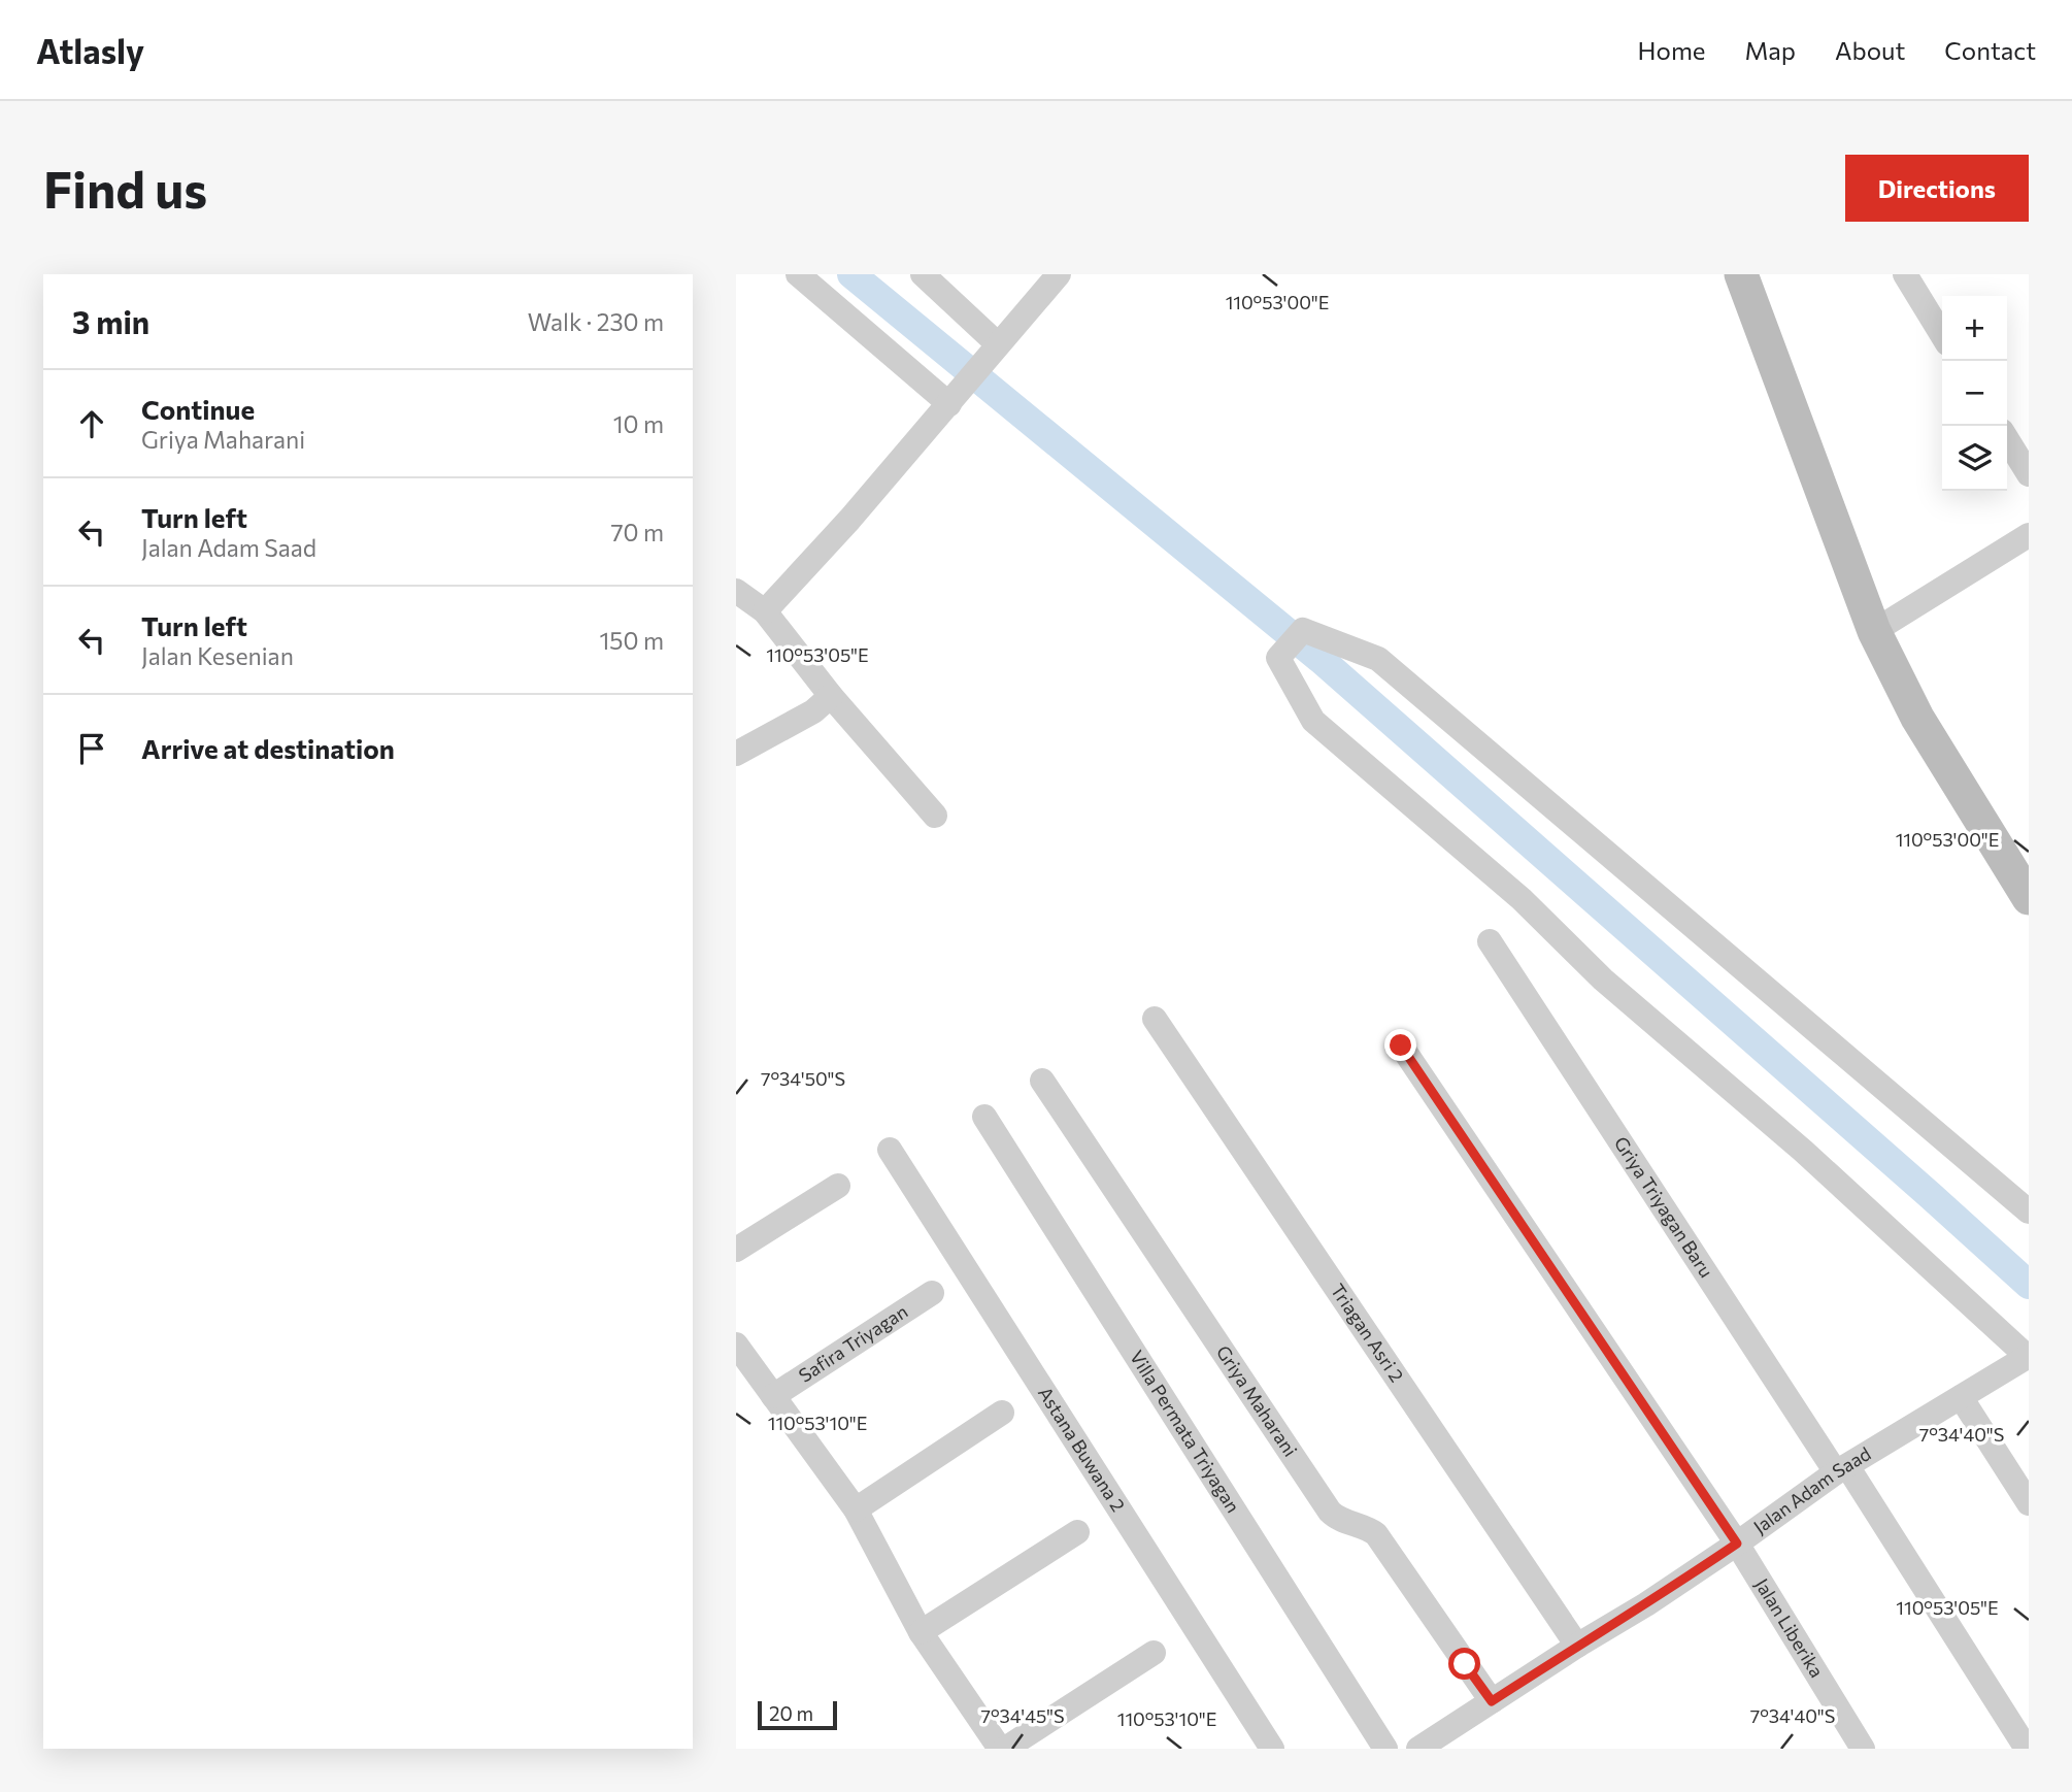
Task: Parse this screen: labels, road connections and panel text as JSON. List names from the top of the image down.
{
  "streets": {
    "street": [
      "Griya Triyagan Baru",
      "Triagan Asri 2",
      "Safira Triyagan",
      "Griya Maharani",
      "Villa Permata Triyagan",
      "Astana Buwana 2",
      "Jalan Adam Saad",
      "Jalan Liberika"
    ]
  },
  "crossings": [
    ["Griya Triyagan Baru", "Jalan Adam Saad"],
    ["Triagan Asri 2", "Jalan Adam Saad"],
    ["Griya Maharani", "Jalan Adam Saad"],
    ["Jalan Adam Saad", "Jalan Liberika"]
  ],
  "scale_bar": "20 m",
  "page": {
    "header": "Atlasly",
    "nav": [
      "Home",
      "Map",
      "About",
      "Contact"
    ],
    "buttons": "Directions",
    "title": "Find us",
    "heading": ["3 min", "Walk · 230 m"],
    "map_buttons": ["+", "−"],
    "list": [
      ["Continue", "Griya Maharani", "10 m"],
      ["Turn left", "Jalan Adam Saad", "70 m"],
      ["Turn left", "Jalan Kesenian", "150 m"],
      "Arrive at destination"
    ],
    "scale": "20 m"
  },
  "coordinates": [
    "110°53'00\"E",
    "110°53'05\"E",
    "7°34'50\"S",
    "110°53'10\"E",
    "7°34'40\"S",
    "7°34'45\"S"
  ]
}
